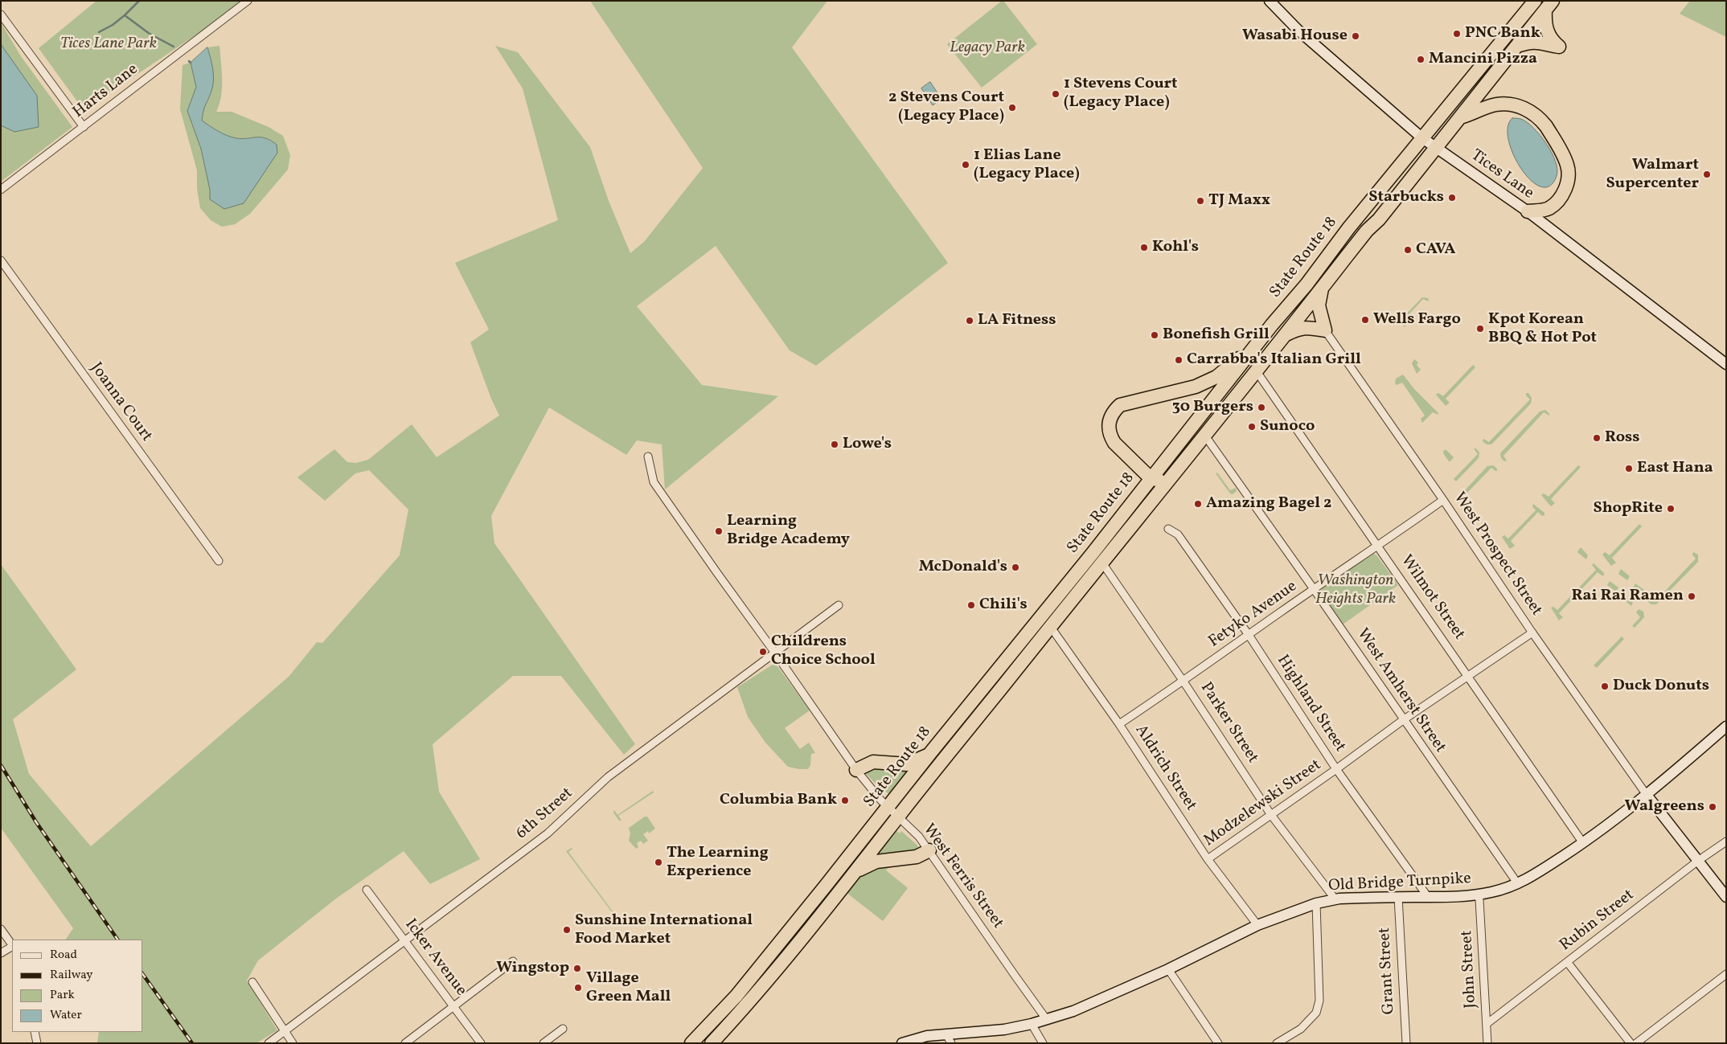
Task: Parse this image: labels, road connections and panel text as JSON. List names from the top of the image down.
{
  "streets": {
    "highway": ["State Route 18"],
    "street": [
      "Harts Lane",
      "Tices Lane",
      "Joanna Court",
      "West Prospect Street",
      "Wilmot Street",
      "Fetyko Avenue",
      "West Amherst Street",
      "Highland Street",
      "Parker Street",
      "Aldrich Street",
      "Modzelewski Street",
      "6th Street",
      "West Ferris Street",
      "Old Bridge Turnpike",
      "Rubin Street",
      "Icker Avenue",
      "John Street",
      "Grant Street"
    ]
  },
  "crossings": [
    ["Tices Lane", "State Route 18"],
    ["State Route 18", "Wilmot Street"],
    ["State Route 18", "West Amherst Street"],
    ["State Route 18", "Parker Street"],
    ["State Route 18", "Aldrich Street"],
    ["State Route 18", "West Ferris Street"],
    ["West Prospect Street", "Fetyko Avenue"],
    ["West Prospect Street", "Modzelewski Street"],
    ["West Prospect Street", "Old Bridge Turnpike"],
    ["Wilmot Street", "Fetyko Avenue"],
    ["Wilmot Street", "Modzelewski Street"],
    ["Wilmot Street", "Old Bridge Turnpike"],
    ["Fetyko Avenue", "West Amherst Street"],
    ["Fetyko Avenue", "Highland Street"],
    ["Fetyko Avenue", "Parker Street"],
    ["Fetyko Avenue", "Aldrich Street"],
    ["West Amherst Street", "Modzelewski Street"],
    ["West Amherst Street", "Old Bridge Turnpike"],
    ["Highland Street", "Modzelewski Street"],
    ["Highland Street", "Old Bridge Turnpike"],
    ["Parker Street", "Modzelewski Street"],
    ["Parker Street", "Old Bridge Turnpike"],
    ["Aldrich Street", "Modzelewski Street"],
    ["Aldrich Street", "Old Bridge Turnpike"],
    ["6th Street", "West Ferris Street"],
    ["6th Street", "Icker Avenue"],
    ["West Ferris Street", "Old Bridge Turnpike"],
    ["Old Bridge Turnpike", "John Street"],
    ["Old Bridge Turnpike", "Grant Street"],
    ["Rubin Street", "John Street"]
  ],
  "parks": ["Tices Lane Park", "Legacy Park", "Washington Heights Park"],
  "places": [
    "PNC Bank",
    "Wasabi House",
    "Mancini Pizza",
    "1 Stevens Court (Legacy Place)",
    "2 Stevens Court (Legacy Place)",
    "1 Elias Lane (Legacy Place)",
    "Walmart Supercenter",
    "Starbucks",
    "TJ Maxx",
    "Kohl's",
    "CAVA",
    "Wells Fargo",
    "LA Fitness",
    "Kpot Korean BBQ & Hot Pot",
    "Bonefish Grill",
    "Carrabba's Italian Grill",
    "30 Burgers",
    "Sunoco",
    "Ross",
    "Lowe's",
    "East Hana",
    "Amazing Bagel 2",
    "ShopRite",
    "Learning Bridge Academy",
    "McDonald's",
    "Rai Rai Ramen",
    "Chili's",
    "Childrens Choice School",
    "Duck Donuts",
    "Columbia Bank",
    "Walgreens",
    "The Learning Experience",
    "Sunshine International Food Market",
    "Wingstop",
    "Village Green Mall"
  ],
  "legend": [
    "Road",
    "Railway",
    "Park",
    "Water"
  ]
}
